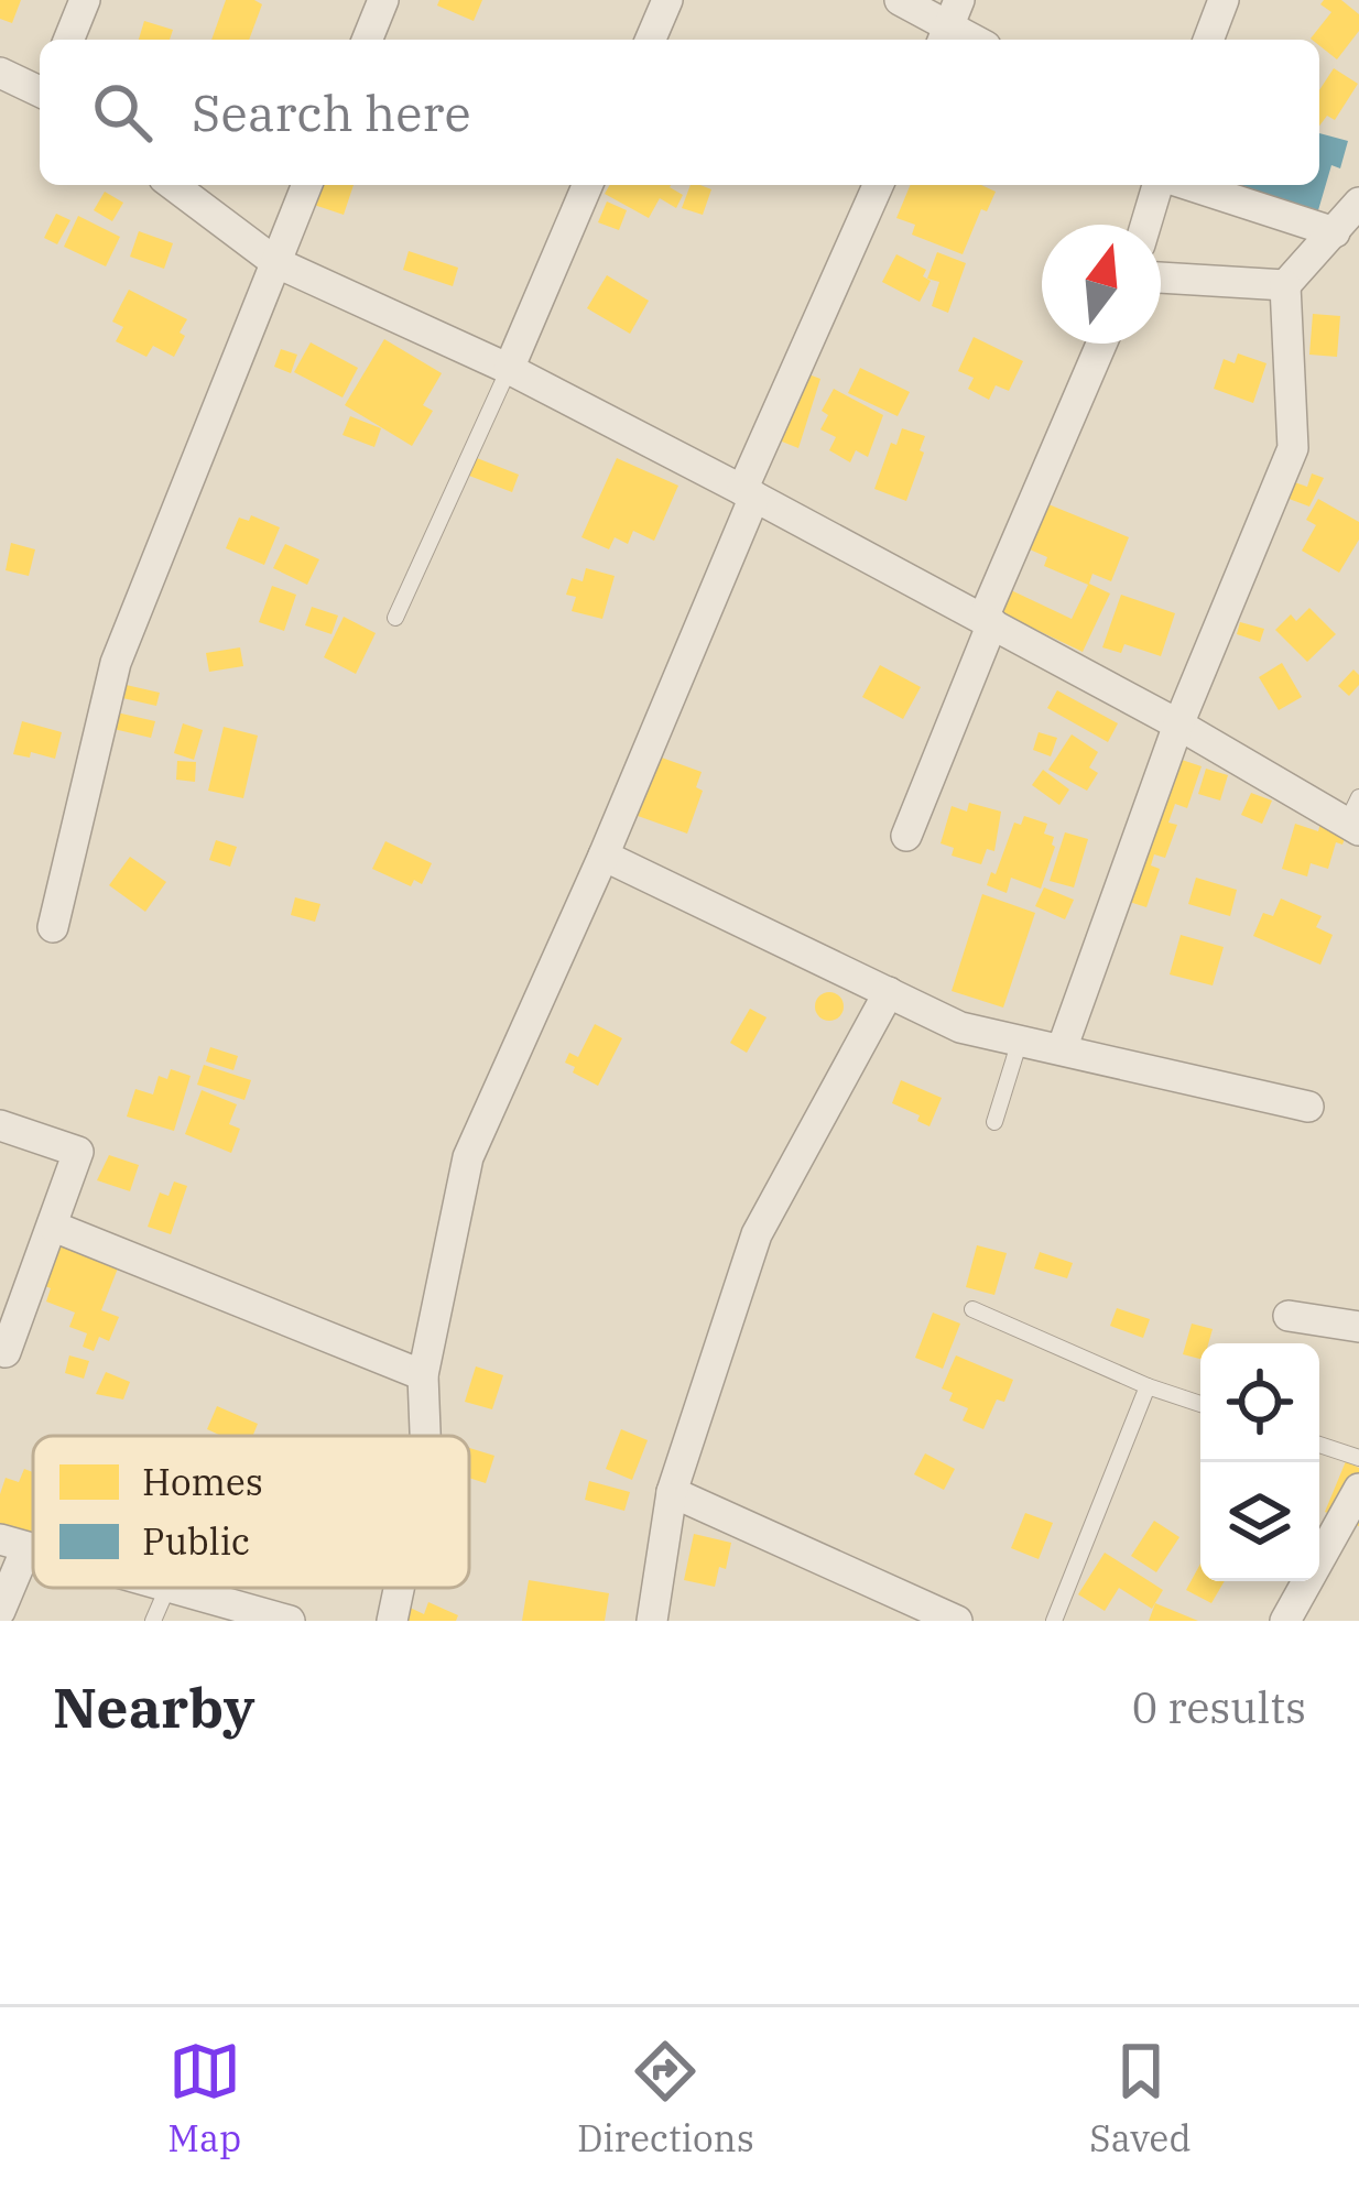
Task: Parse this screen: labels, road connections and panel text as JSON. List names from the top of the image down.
{
  "legend": ["Homes", "Public"],
  "north": "top",
  "page": {
    "search": "Search here",
    "heading": ["Nearby", "0 results"],
    "nav": ["Map", "Directions", "Saved"]
  }
}
